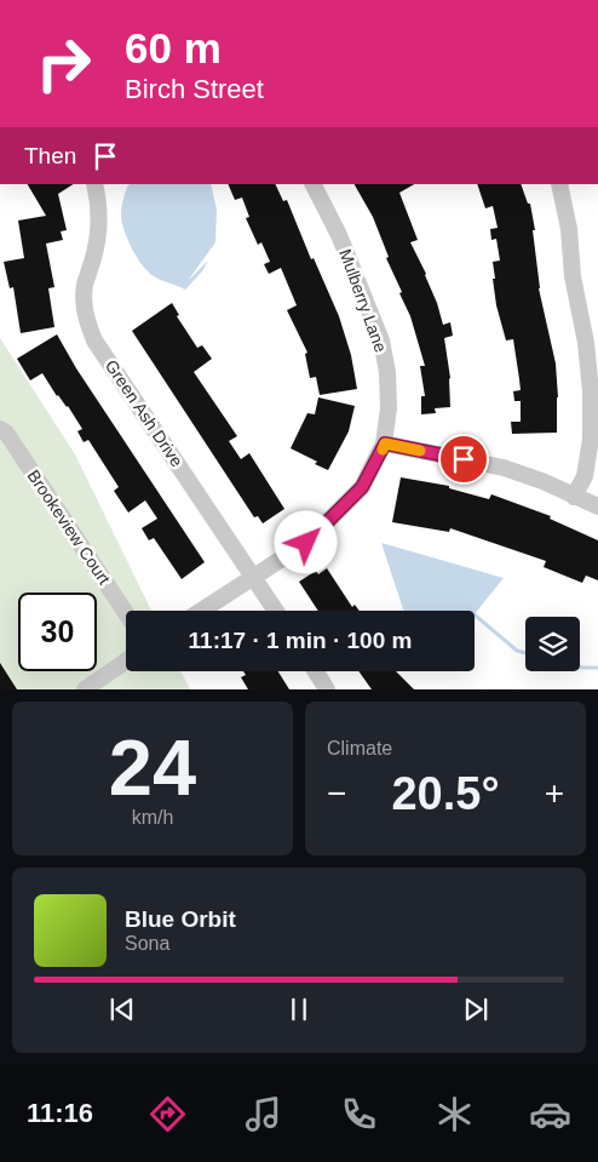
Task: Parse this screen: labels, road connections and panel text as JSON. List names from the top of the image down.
{
  "streets": {
    "street": ["Mulberry Lane", "Green Ash Drive", "Brookeview Court"]
  },
  "crossings": [
    ["Mulberry Lane", "Green Ash Drive"]
  ],
  "page": {
    "turn": ["60 m", "Birch Street"],
    "then": "Then",
    "limit": "30",
    "trip": "11:17 · 1 min · 100 m",
    "tile": [
      ["24", "km/h"],
      "Climate"
    ],
    "heat": ["−", "20.5°", "+"],
    "song": ["Blue Orbit", "Sona"],
    "tabs": "11:16"
  }
}
